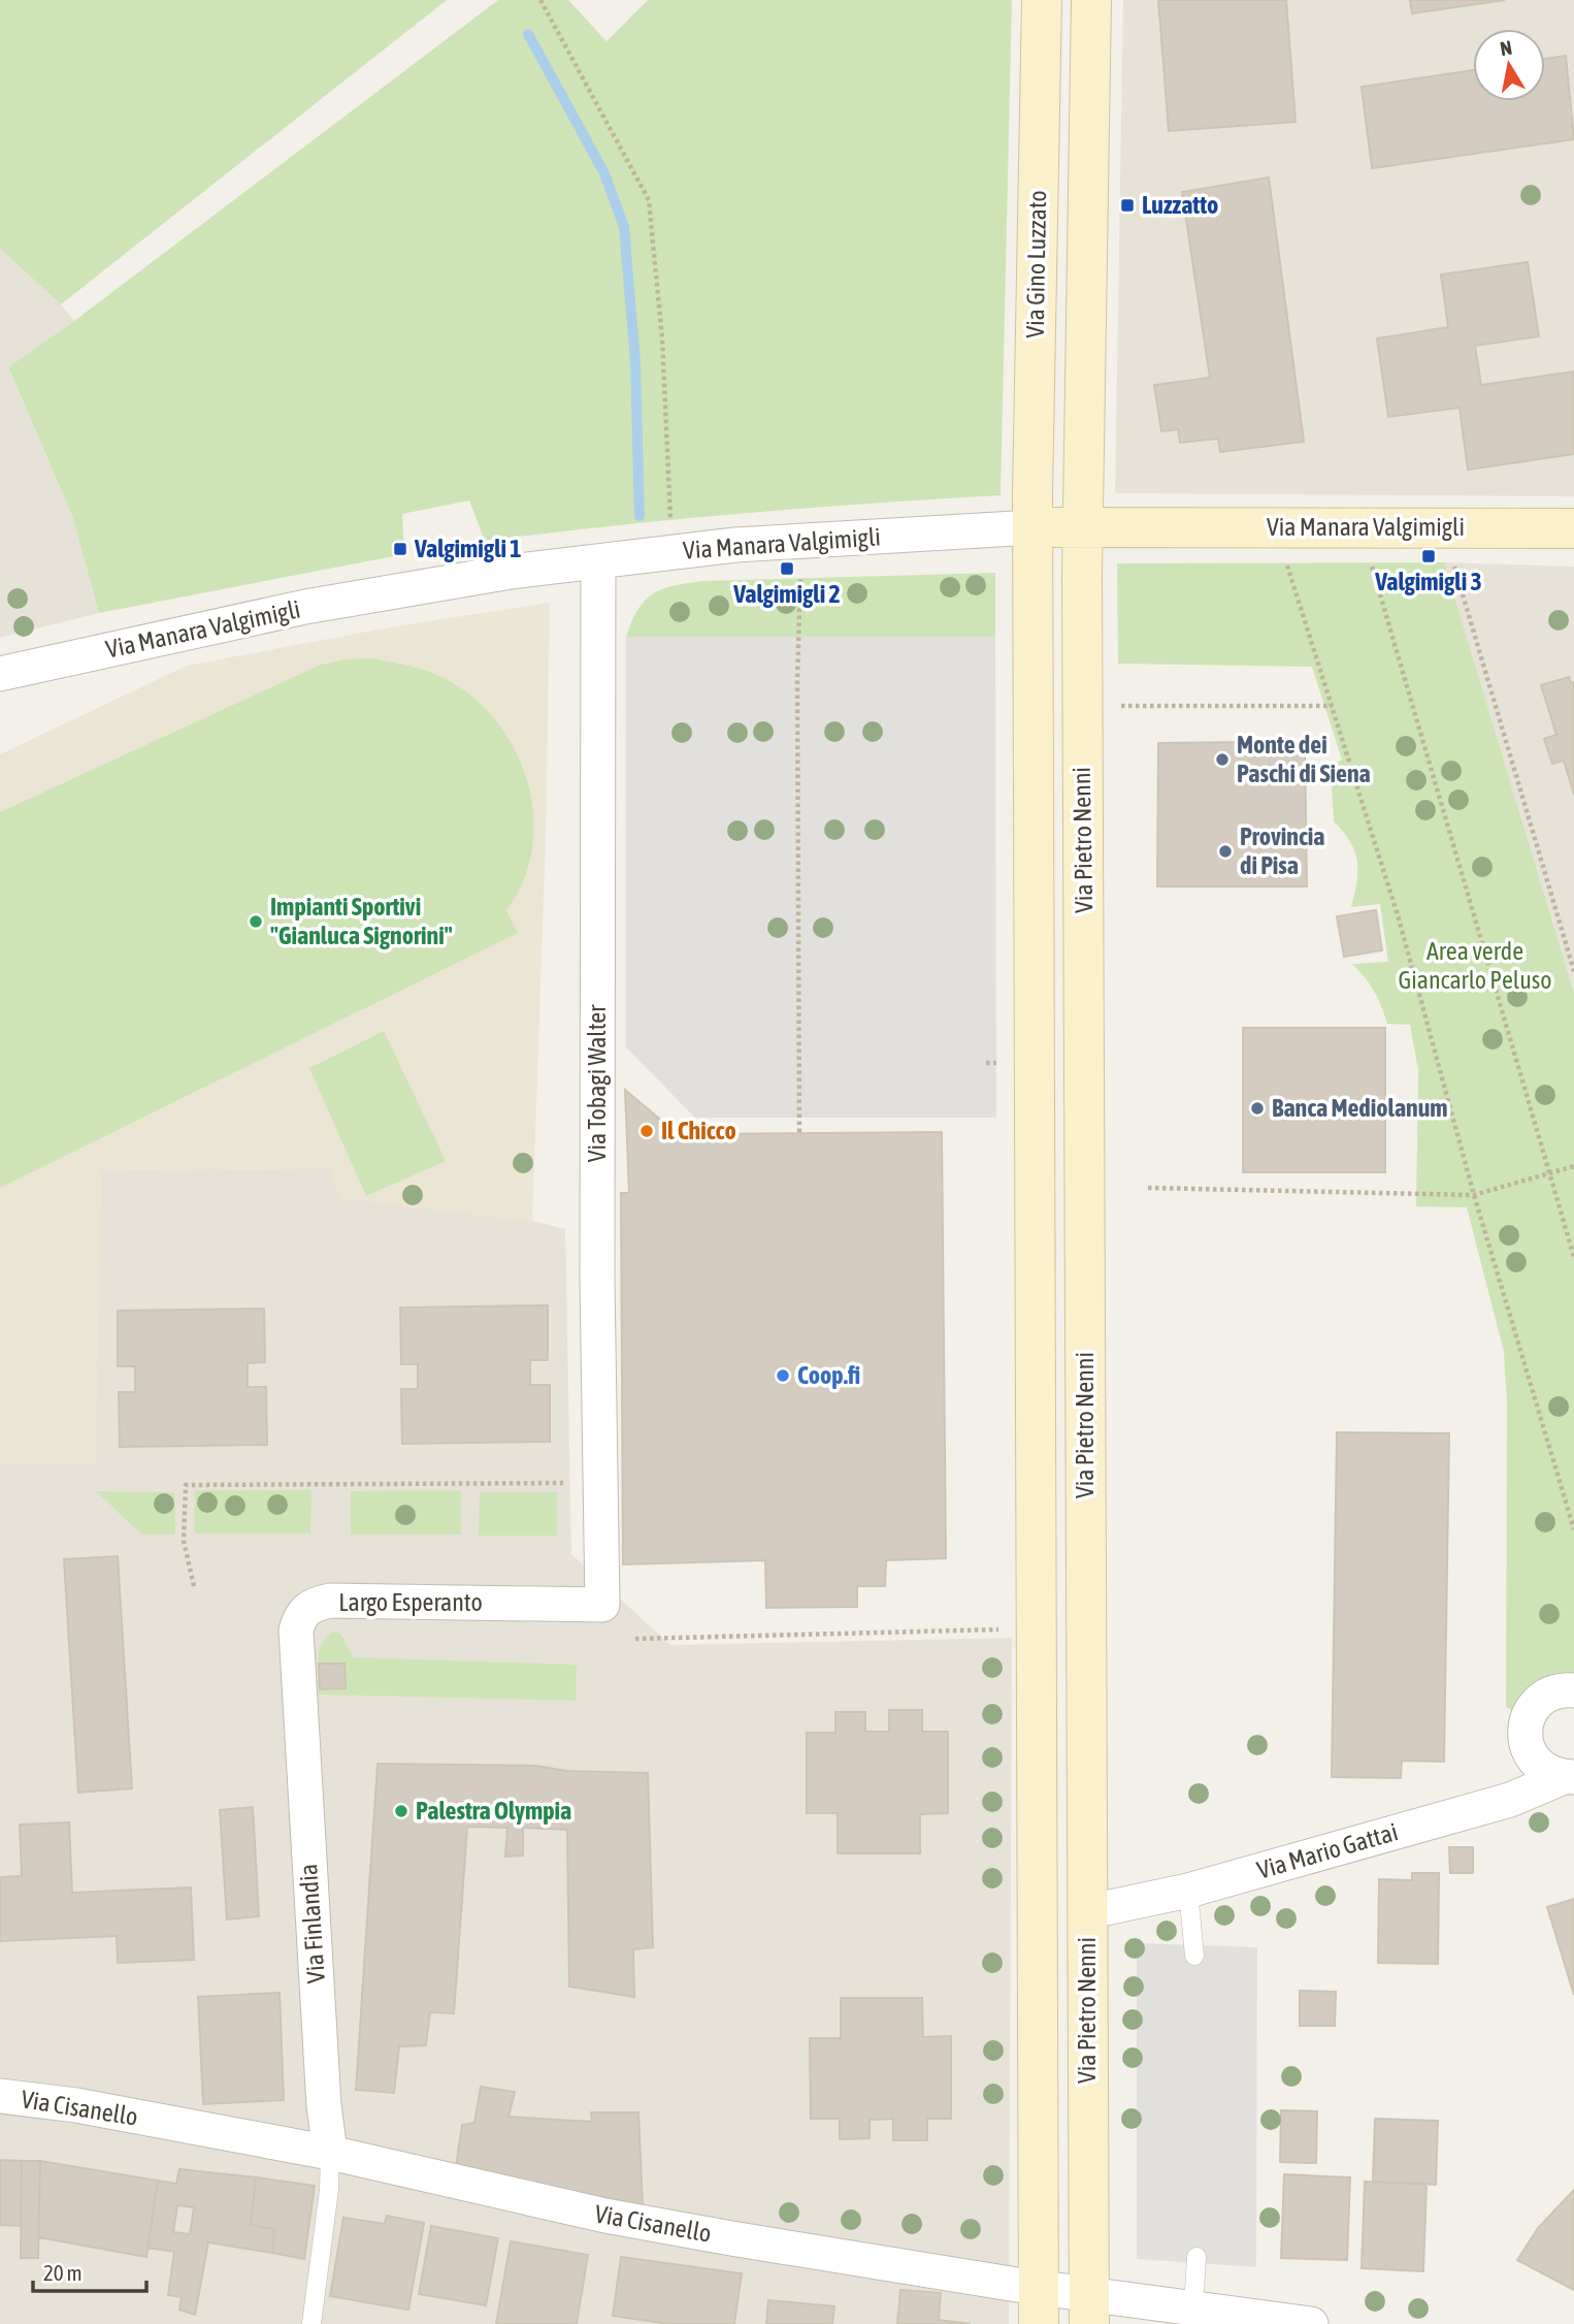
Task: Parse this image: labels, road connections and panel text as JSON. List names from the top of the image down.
{
  "streets": {
    "main road": ["Via Gino Luzzato", "Via Manara Valgimigli", "Via Pietro Nenni"],
    "street": [
      "Via Tobagi Walter",
      "Largo Esperanto",
      "Via Mario Gattai",
      "Via Finlandia",
      "Via Cisanello"
    ]
  },
  "crossings": [
    ["Via Gino Luzzato", "Via Manara Valgimigli"],
    ["Via Gino Luzzato", "Via Pietro Nenni"],
    ["Via Manara Valgimigli", "Via Pietro Nenni"],
    ["Via Manara Valgimigli", "Via Tobagi Walter"],
    ["Via Pietro Nenni", "Via Mario Gattai"],
    ["Via Pietro Nenni", "Via Cisanello"],
    ["Via Tobagi Walter", "Largo Esperanto"],
    ["Largo Esperanto", "Via Finlandia"],
    ["Via Finlandia", "Via Cisanello"]
  ],
  "parks": ["Area verde Giancarlo Peluso"],
  "places": {
    "transit": [
      "Luzzatto",
      "Valgimigli 1",
      "Valgimigli 3",
      "Valgimigli 2"
    ],
    "other": [
      "Monte dei Paschi di Siena",
      "Provincia di Pisa",
      "Impianti Sportivi \"Gianluca Signorini\"",
      "Banca Mediolanum",
      "Il Chicco",
      "Coop.fi",
      "Palestra Olympia"
    ]
  },
  "scale_bar": "20 m",
  "north": "top"
}
